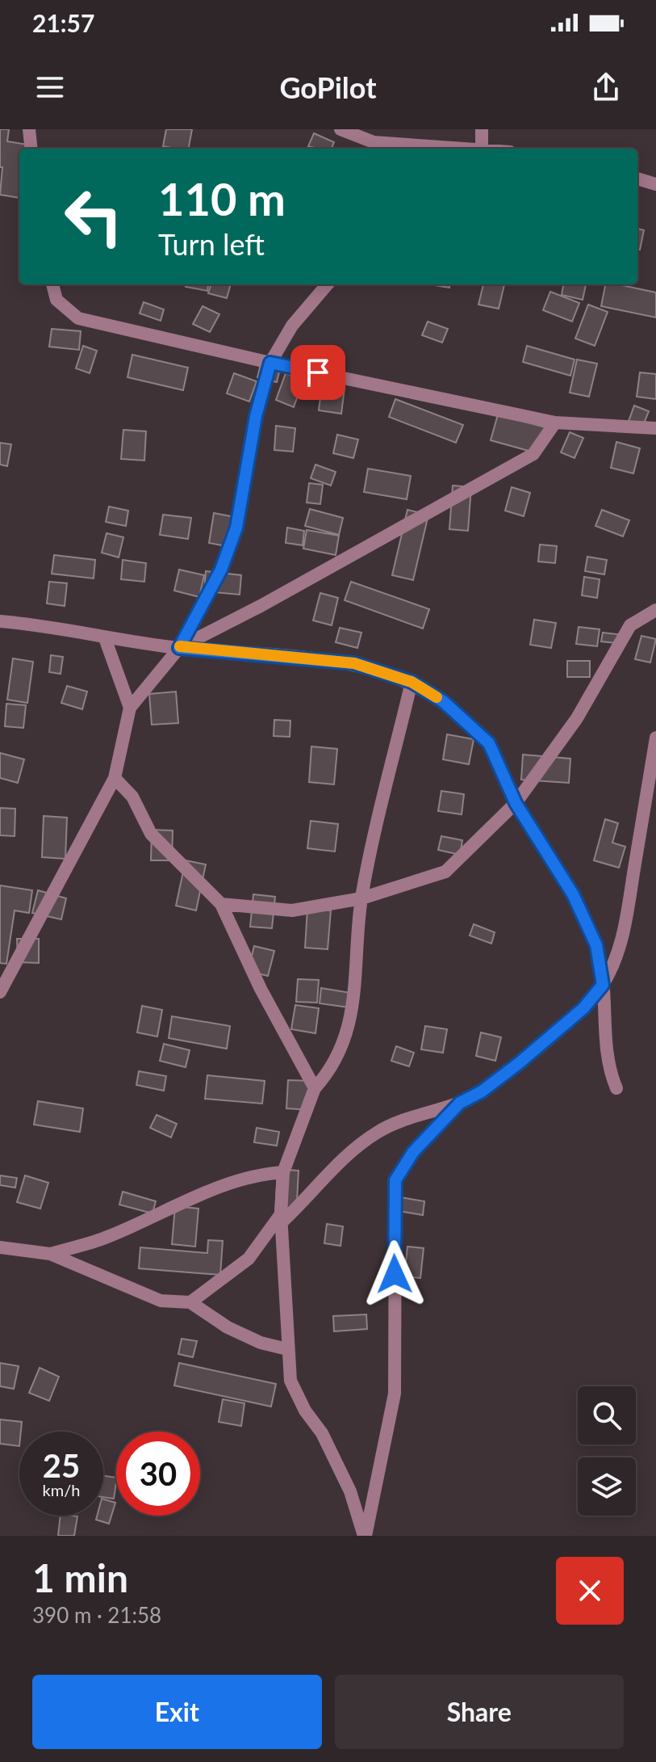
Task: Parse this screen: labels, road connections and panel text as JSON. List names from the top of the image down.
{
  "page": {
    "status": "21:57",
    "header": "GoPilot",
    "turn": ["110 m", "Turn left"],
    "speed": "25 km/h",
    "limit": "30",
    "heading": ["1 min", "390 m · 21:58"],
    "buttons": ["Exit", "Share"]
  }
}
